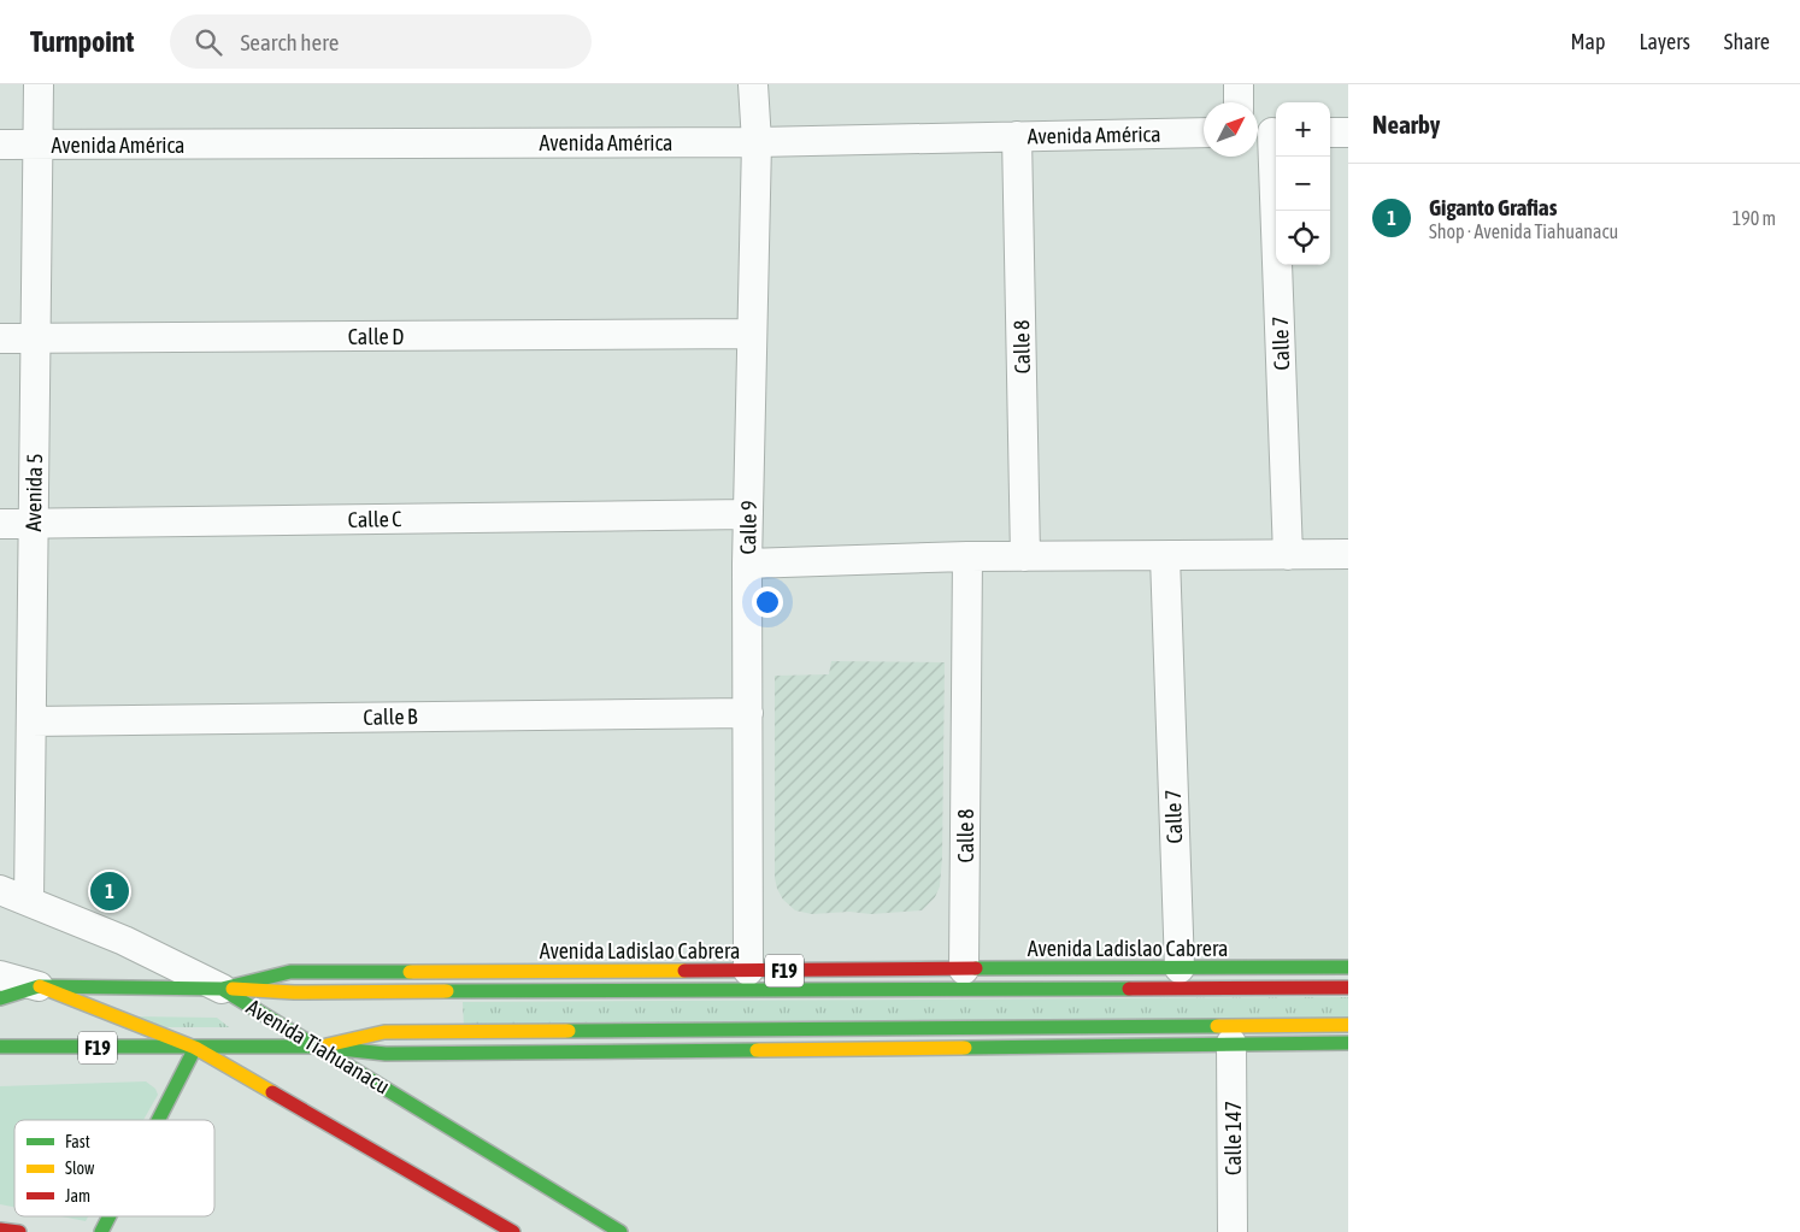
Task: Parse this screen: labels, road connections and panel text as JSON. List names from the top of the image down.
{
  "streets": {
    "main road": ["Avenida Ladislao Cabrera", "F19", "Avenida Tiahuanacu"],
    "street": [
      "Avenida América",
      "Calle D",
      "Calle 7",
      "Calle 8",
      "Avenida 5",
      "Calle C",
      "Calle 9",
      "Calle B",
      "Calle 147"
    ]
  },
  "crossings": [
    ["Avenida América", "Calle 8"],
    ["Avenida América", "Avenida 5"],
    ["Avenida América", "Calle 9"],
    ["Calle D", "Avenida 5"],
    ["Calle D", "Calle 9"],
    ["Calle 7", "Avenida Ladislao Cabrera"],
    ["Calle 8", "Avenida Ladislao Cabrera"],
    ["Avenida 5", "Calle C"],
    ["Avenida 5", "Calle B"],
    ["Avenida 5", "Avenida Tiahuanacu"],
    ["Calle C", "Calle 9"],
    ["Calle 9", "Calle B"],
    ["Calle 9", "Avenida Ladislao Cabrera"],
    ["Avenida Ladislao Cabrera", "Avenida Tiahuanacu"],
    ["F19", "Avenida Tiahuanacu"],
    ["F19", "Calle 147"]
  ],
  "legend": ["Fast", "Slow", "Jam"],
  "north": "top right",
  "page": {
    "header": "Turnpoint",
    "search": "Search here",
    "nav": ["Map", "Layers", "Share"],
    "heading": "Nearby",
    "map_buttons": ["+", "−"],
    "list": [
      {
        "mark": "1",
        "name": "Giganto Grafias",
        "note": "Shop · Avenida Tiahuanacu",
        "value": "190 m"
      }
    ],
    "pins": "1"
  }
}
